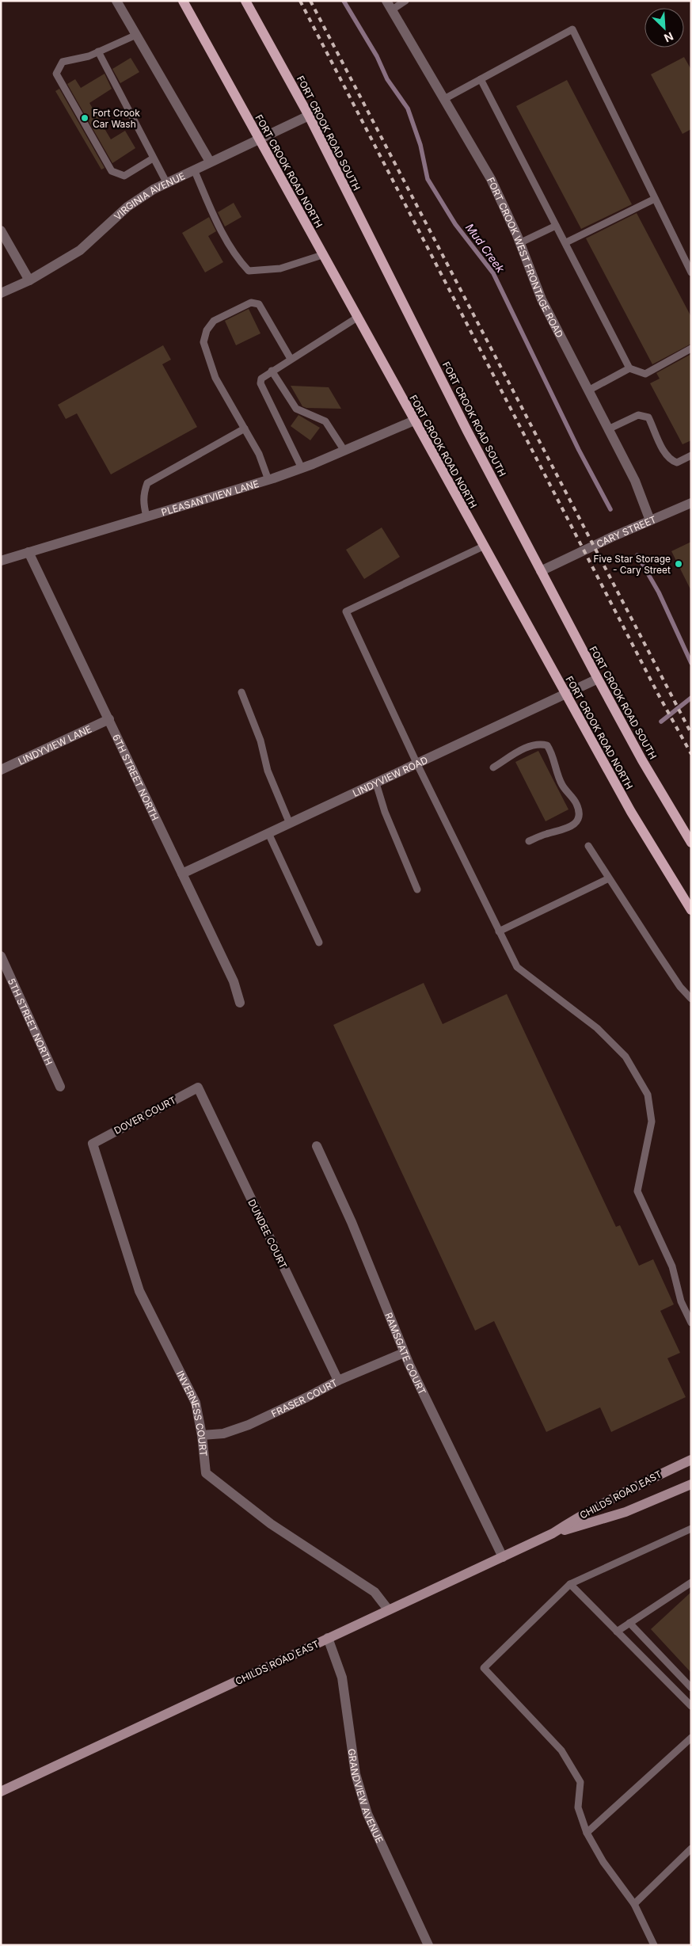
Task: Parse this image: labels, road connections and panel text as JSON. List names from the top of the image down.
{
  "streets": {
    "main road": ["FORT CROOK ROAD SOUTH", "FORT CROOK ROAD NORTH"],
    "street": [
      "VIRGINIA AVENUE",
      "FORT CROOK WEST FRONTAGE ROAD",
      "PLEASANTVIEW LANE",
      "CARY STREET",
      "LINDYVIEW LANE",
      "6TH STREET NORTH",
      "LINDYVIEW ROAD",
      "5TH STREET NORTH",
      "DOVER COURT",
      "DUNDEE COURT",
      "RAMSGATE COURT",
      "FRASER COURT",
      "INVERNESS COURT",
      "CHILDS ROAD EAST",
      "GRANDVIEW AVENUE"
    ]
  },
  "crossings": [
    ["FORT CROOK ROAD SOUTH", "VIRGINIA AVENUE"],
    ["FORT CROOK ROAD SOUTH", "CARY STREET"],
    ["FORT CROOK ROAD SOUTH", "LINDYVIEW ROAD"],
    ["FORT CROOK ROAD NORTH", "VIRGINIA AVENUE"],
    ["FORT CROOK ROAD NORTH", "PLEASANTVIEW LANE"],
    ["FORT CROOK ROAD NORTH", "LINDYVIEW ROAD"],
    ["FORT CROOK WEST FRONTAGE ROAD", "CARY STREET"],
    ["PLEASANTVIEW LANE", "6TH STREET NORTH"],
    ["LINDYVIEW LANE", "6TH STREET NORTH"],
    ["6TH STREET NORTH", "LINDYVIEW ROAD"],
    ["DOVER COURT", "DUNDEE COURT"],
    ["DOVER COURT", "INVERNESS COURT"],
    ["DUNDEE COURT", "FRASER COURT"],
    ["RAMSGATE COURT", "FRASER COURT"],
    ["RAMSGATE COURT", "CHILDS ROAD EAST"],
    ["FRASER COURT", "INVERNESS COURT"],
    ["INVERNESS COURT", "CHILDS ROAD EAST"],
    ["CHILDS ROAD EAST", "GRANDVIEW AVENUE"]
  ],
  "water": ["Mud Creek"],
  "places": ["Fort Crook Car Wash", "Five Star Storage - Cary Street"],
  "north": "bottom right"
}
